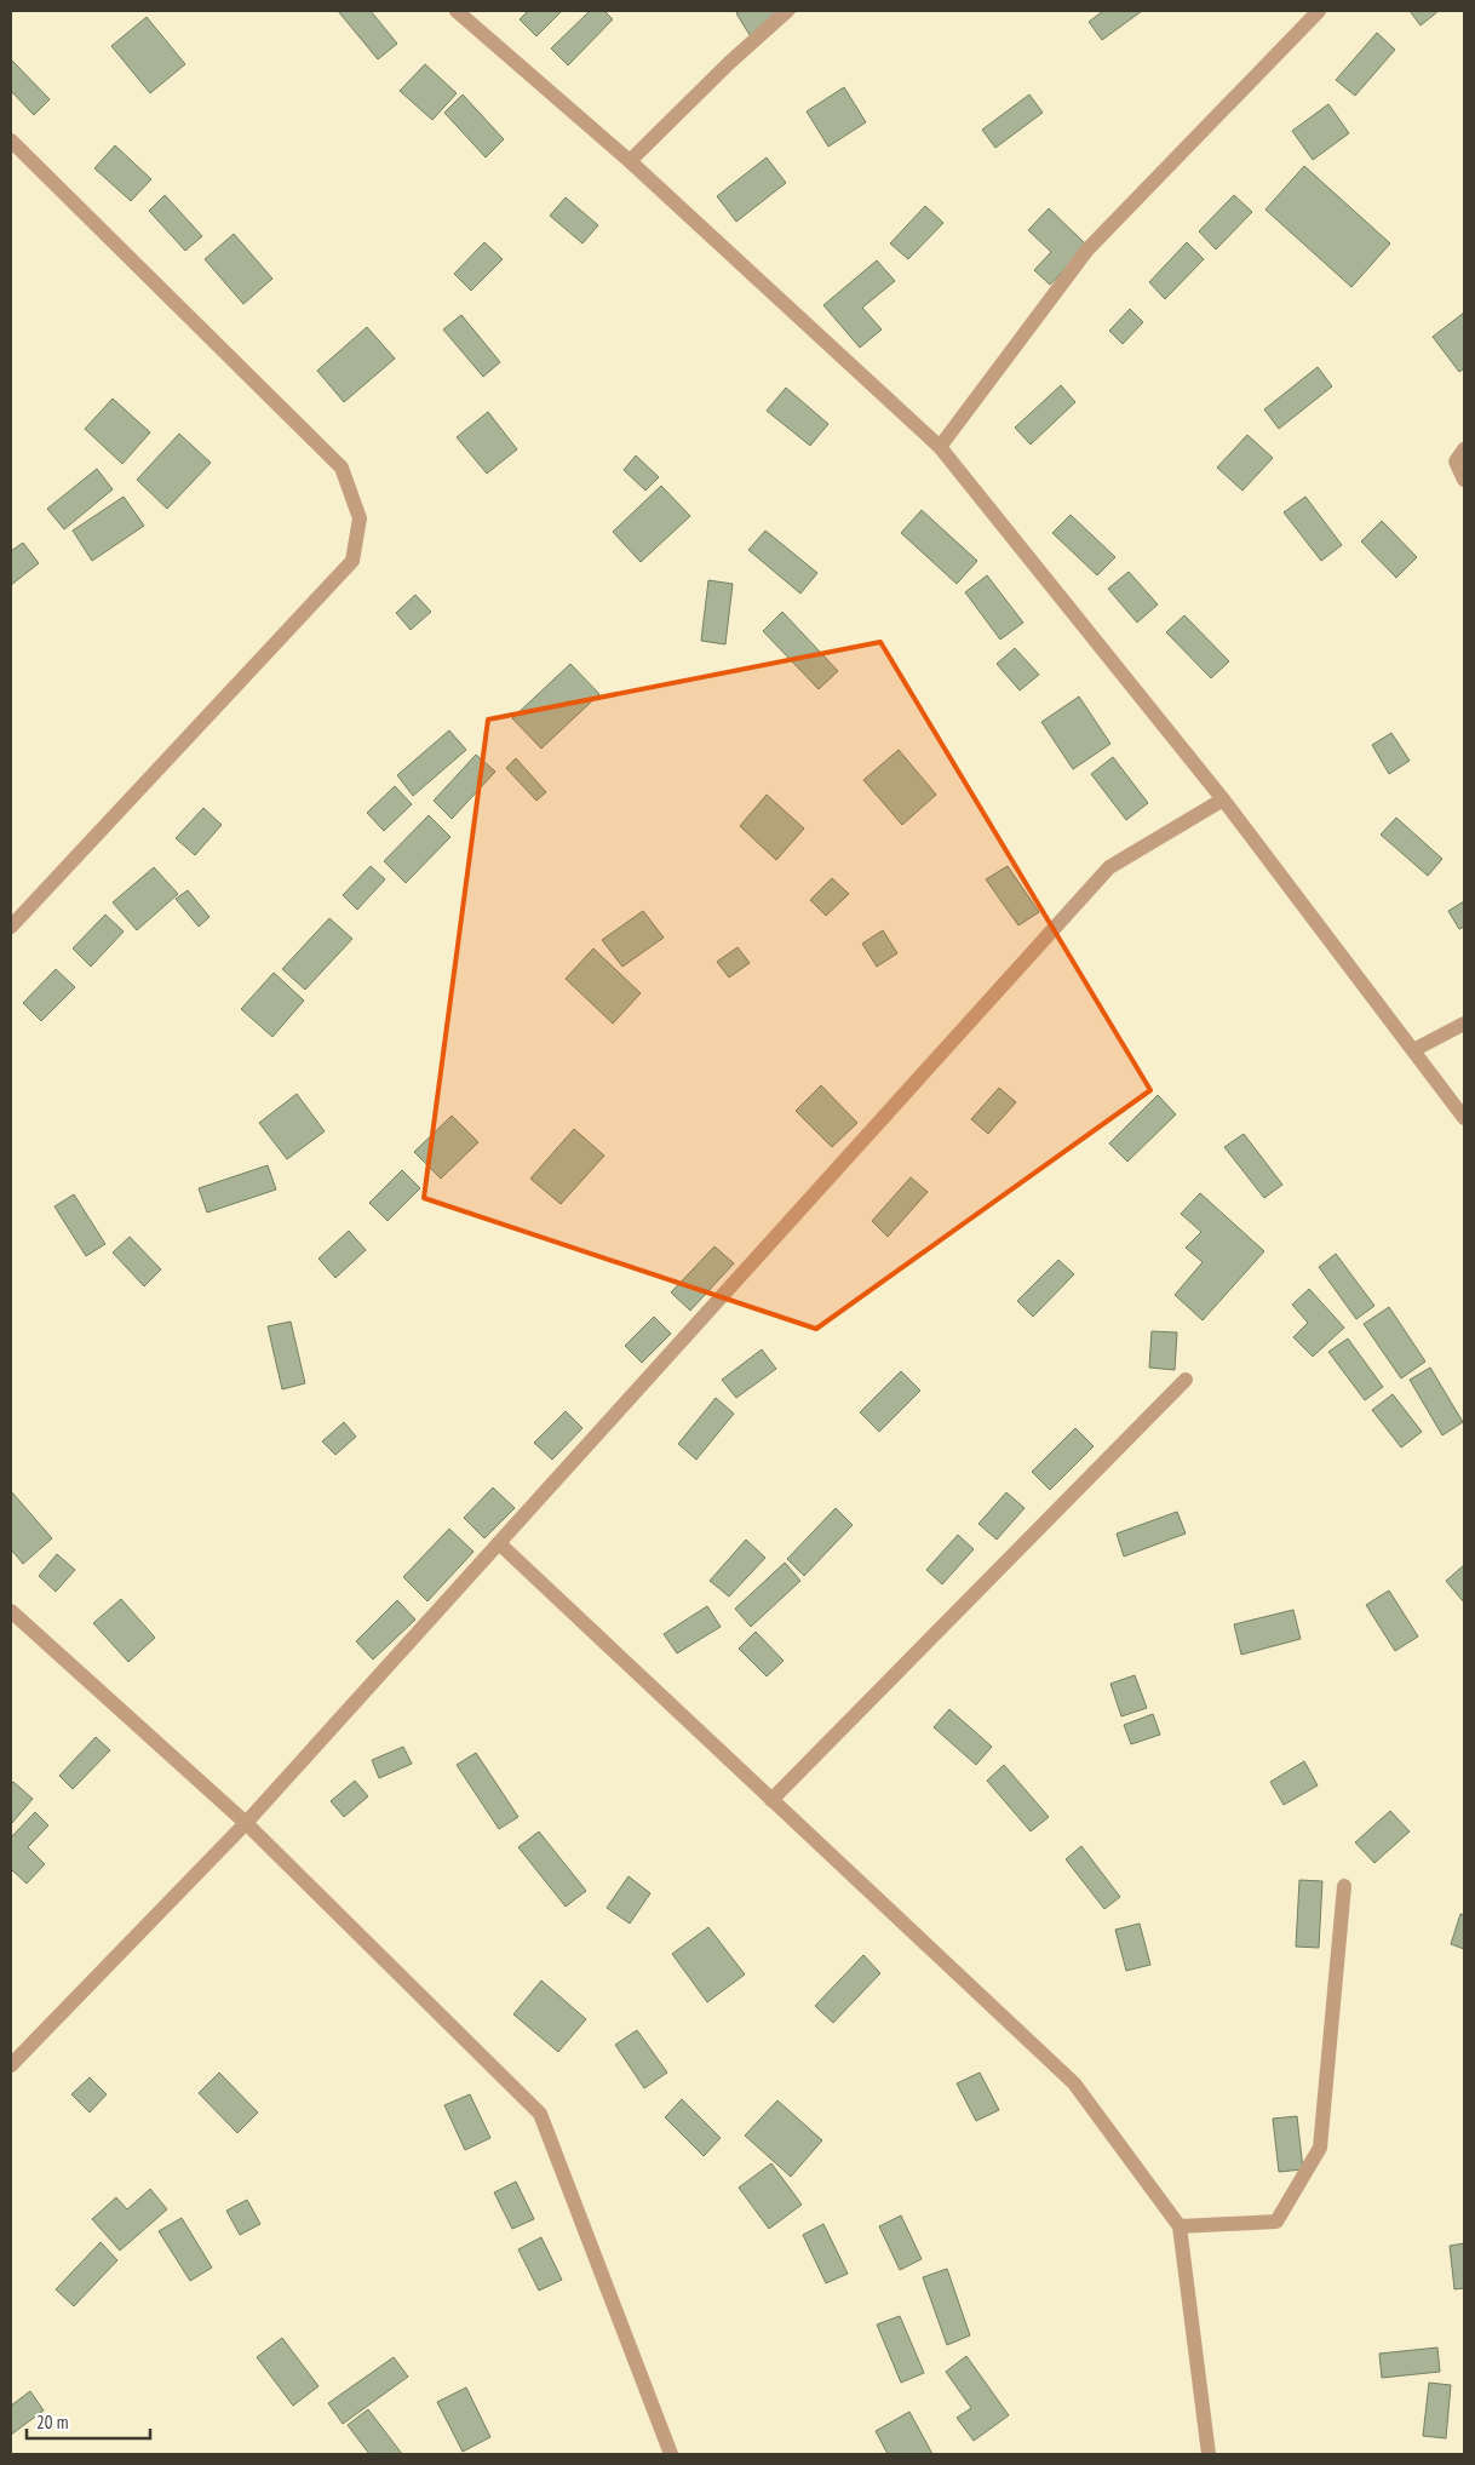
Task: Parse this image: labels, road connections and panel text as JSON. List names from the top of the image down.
{
  "scale_bar": "20 m"
}
